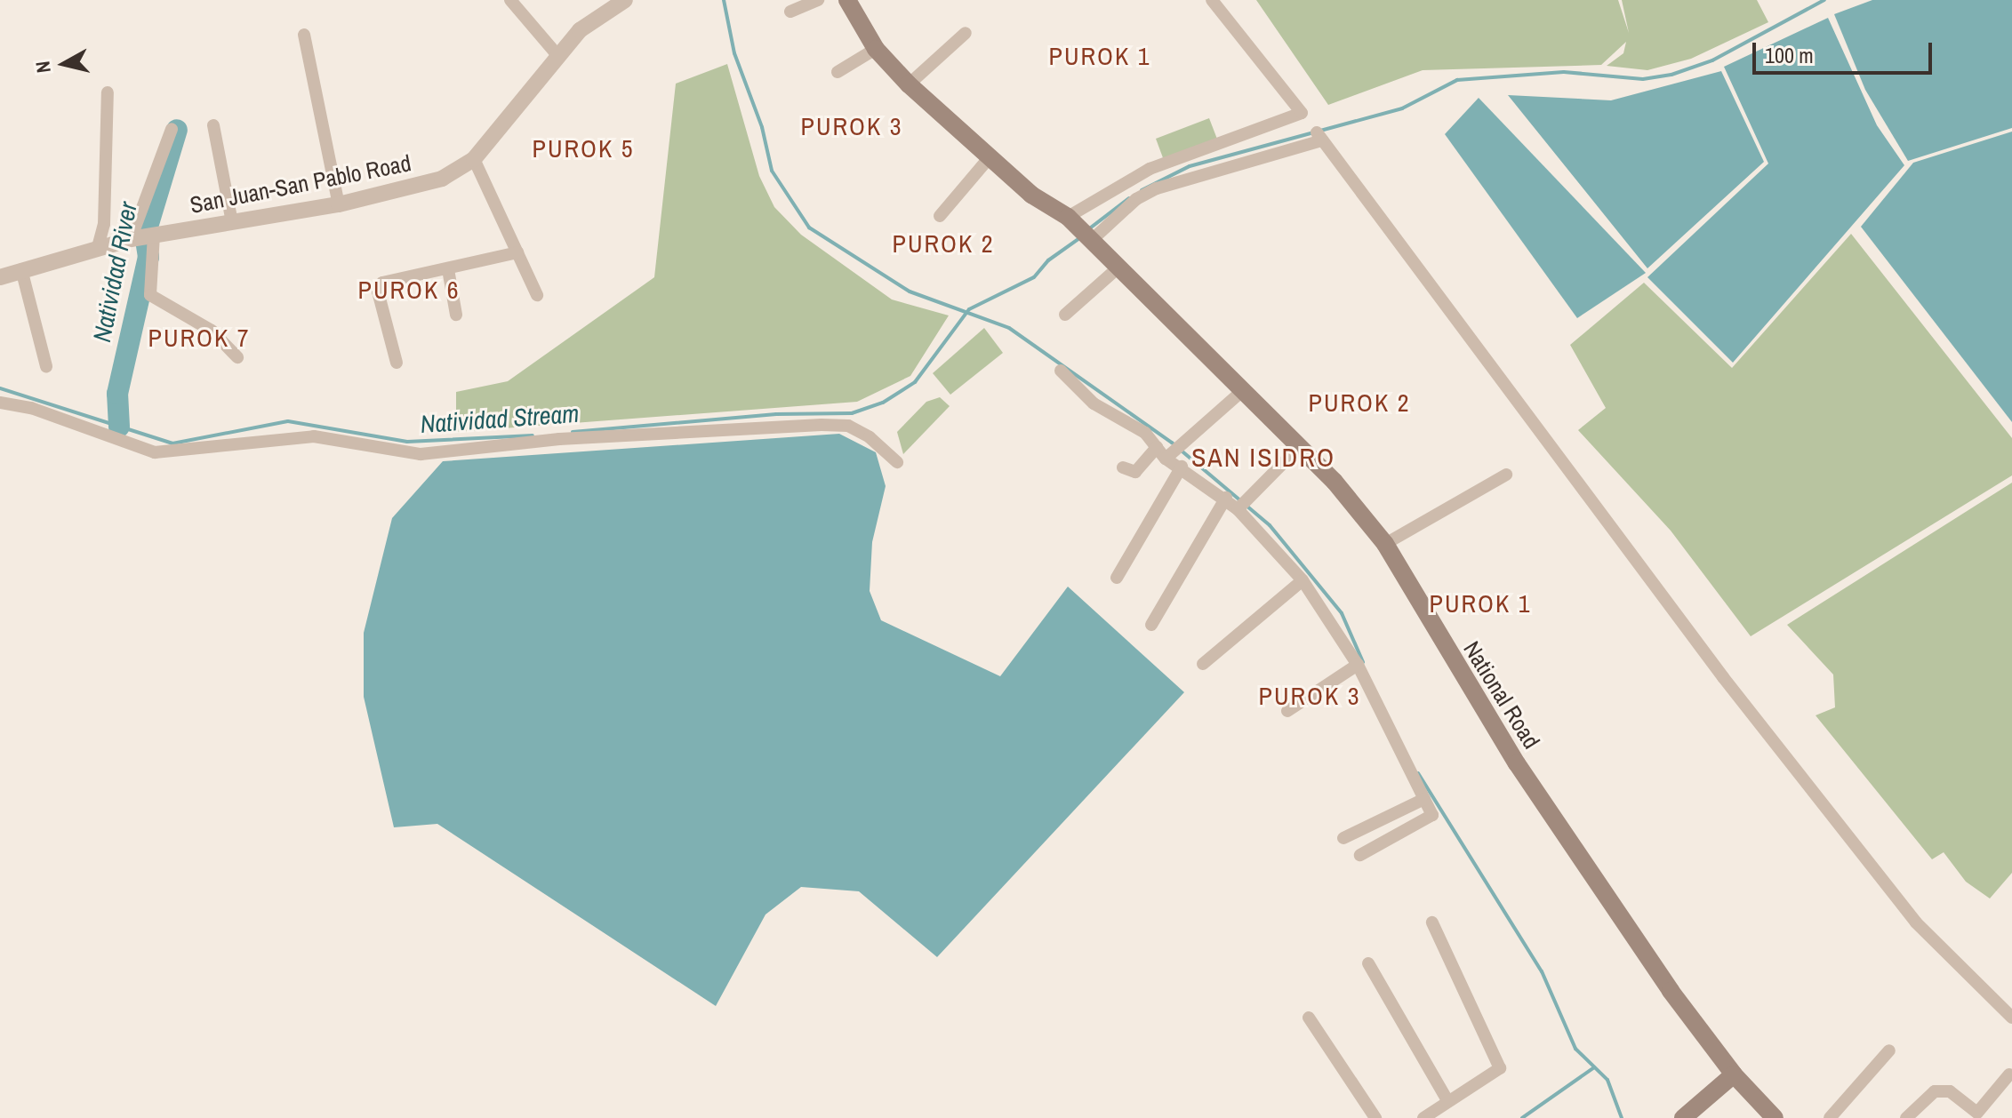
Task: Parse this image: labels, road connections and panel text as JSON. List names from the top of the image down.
{
  "streets": {
    "main road": ["National Road"],
    "street": ["San Juan-San Pablo Road"]
  },
  "districts": [
    "PUROK 1",
    "PUROK 3",
    "PUROK 5",
    "PUROK 2",
    "PUROK 6",
    "PUROK 7",
    "PUROK 2",
    "SAN ISIDRO",
    "PUROK 1",
    "PUROK 3"
  ],
  "water": ["Natividad River", "Natividad Stream"],
  "scale_bar": "100 m",
  "north": "left"
}
